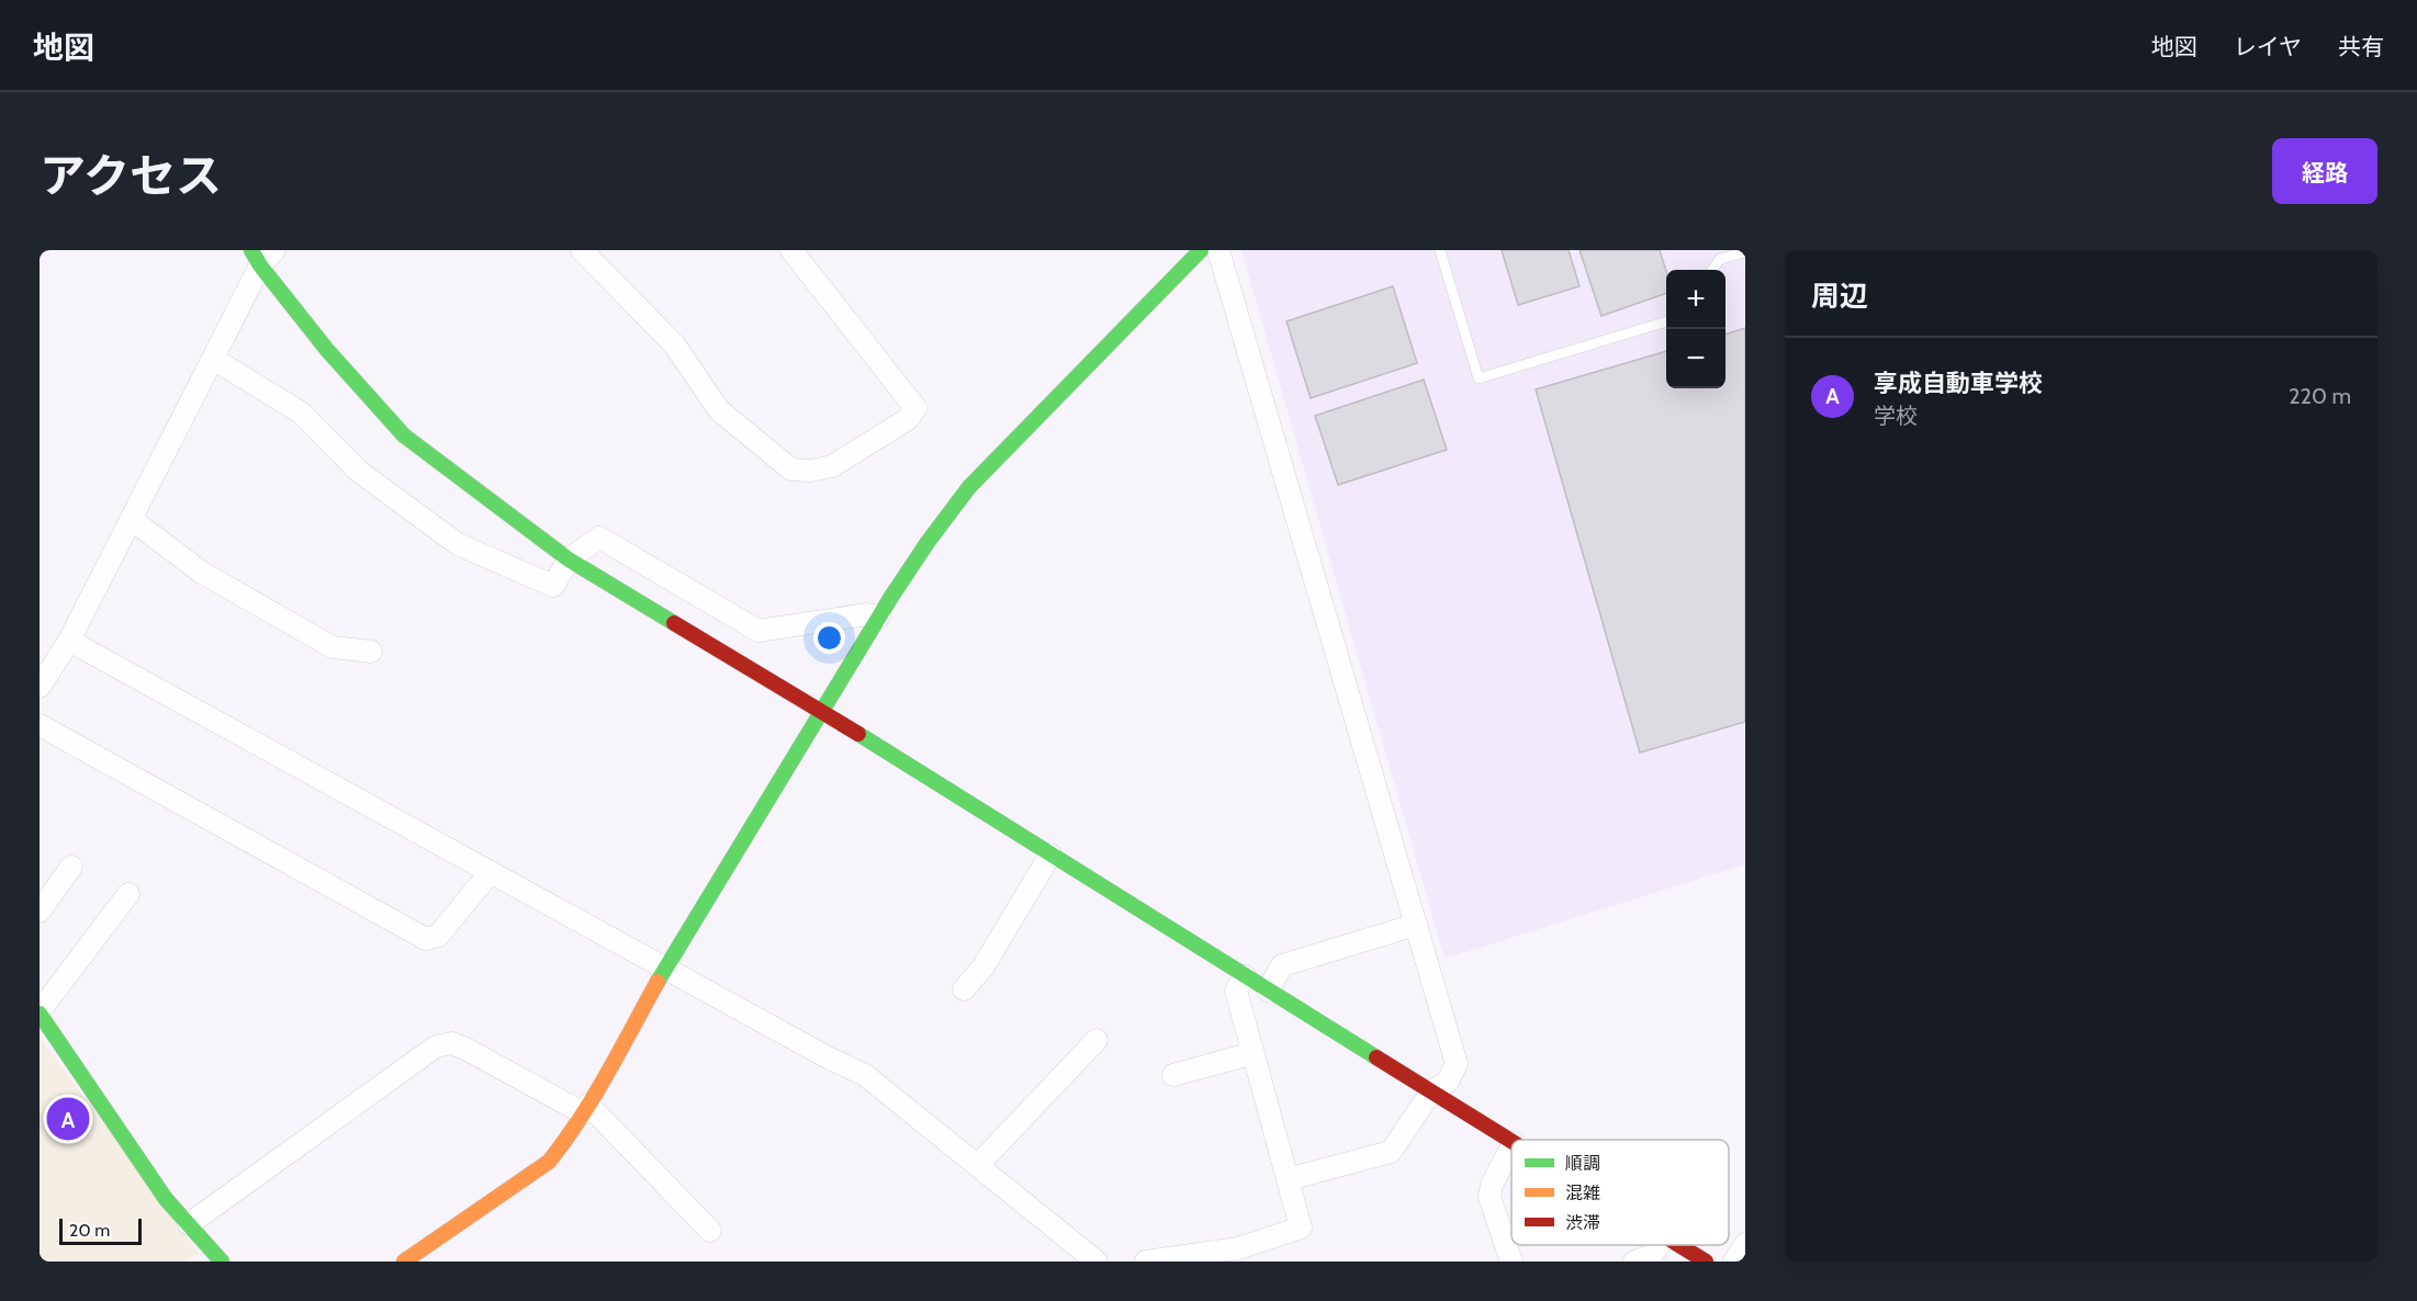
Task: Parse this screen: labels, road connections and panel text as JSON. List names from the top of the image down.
{
  "legend": ["順調", "混雑", "渋滞"],
  "scale_bar": "20 m",
  "page": {
    "header": "地図",
    "nav": ["地図", "レイヤ", "共有"],
    "title": "アクセス",
    "buttons": "経路",
    "heading": "周辺",
    "map_buttons": ["+", "−"],
    "list": [
      {
        "mark": "A",
        "name": "享成自動車学校",
        "note": "学校",
        "value": "220 m"
      }
    ],
    "pins": "A",
    "scale": "20 m"
  }
}
